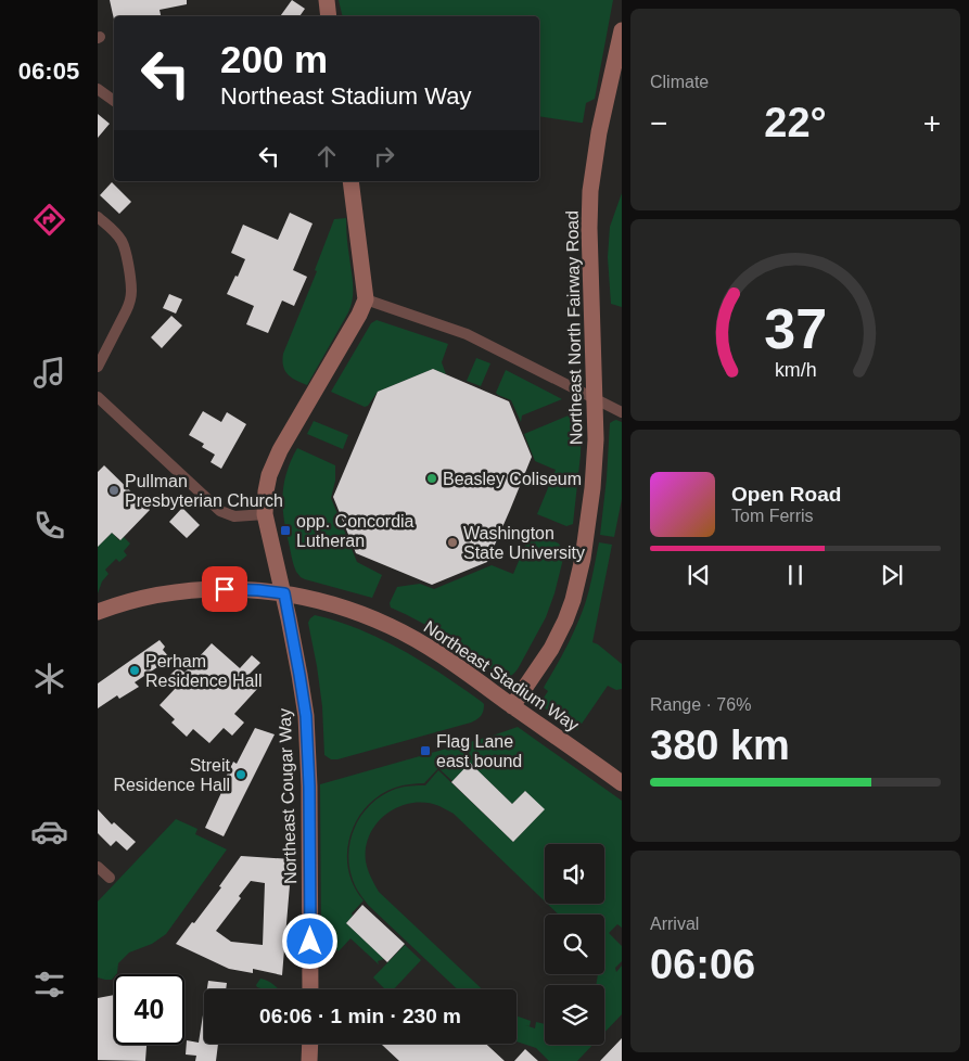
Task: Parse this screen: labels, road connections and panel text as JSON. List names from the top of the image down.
{
  "streets": {
    "street": ["Northeast North Fairway Road", "Northeast Stadium Way", "Northeast Cougar Way"]
  },
  "crossings": [
    ["Northeast North Fairway Road", "Northeast Stadium Way"],
    ["Northeast Stadium Way", "Northeast Cougar Way"]
  ],
  "places": {
    "other": [
      "Beasley Coliseum",
      "Pullman Presbyterian Church",
      "Washington State University",
      "Perham Residence Hall",
      "Streit Residence Hall"
    ],
    "transit": ["opp. Concordia Lutheran", "Flag Lane east bound"]
  },
  "page": {
    "tabs": "06:05",
    "tile": [
      "Climate",
      ["Range · 76%", "380 km"],
      ["Arrival", "06:06"]
    ],
    "turn": ["200 m", "Northeast Stadium Way"],
    "heat": ["−", "22°", "+"],
    "song": ["Open Road", "Tom Ferris"],
    "limit": "40",
    "trip": "06:06 · 1 min · 230 m",
    "gauge": ["37", "km/h"]
  }
}
